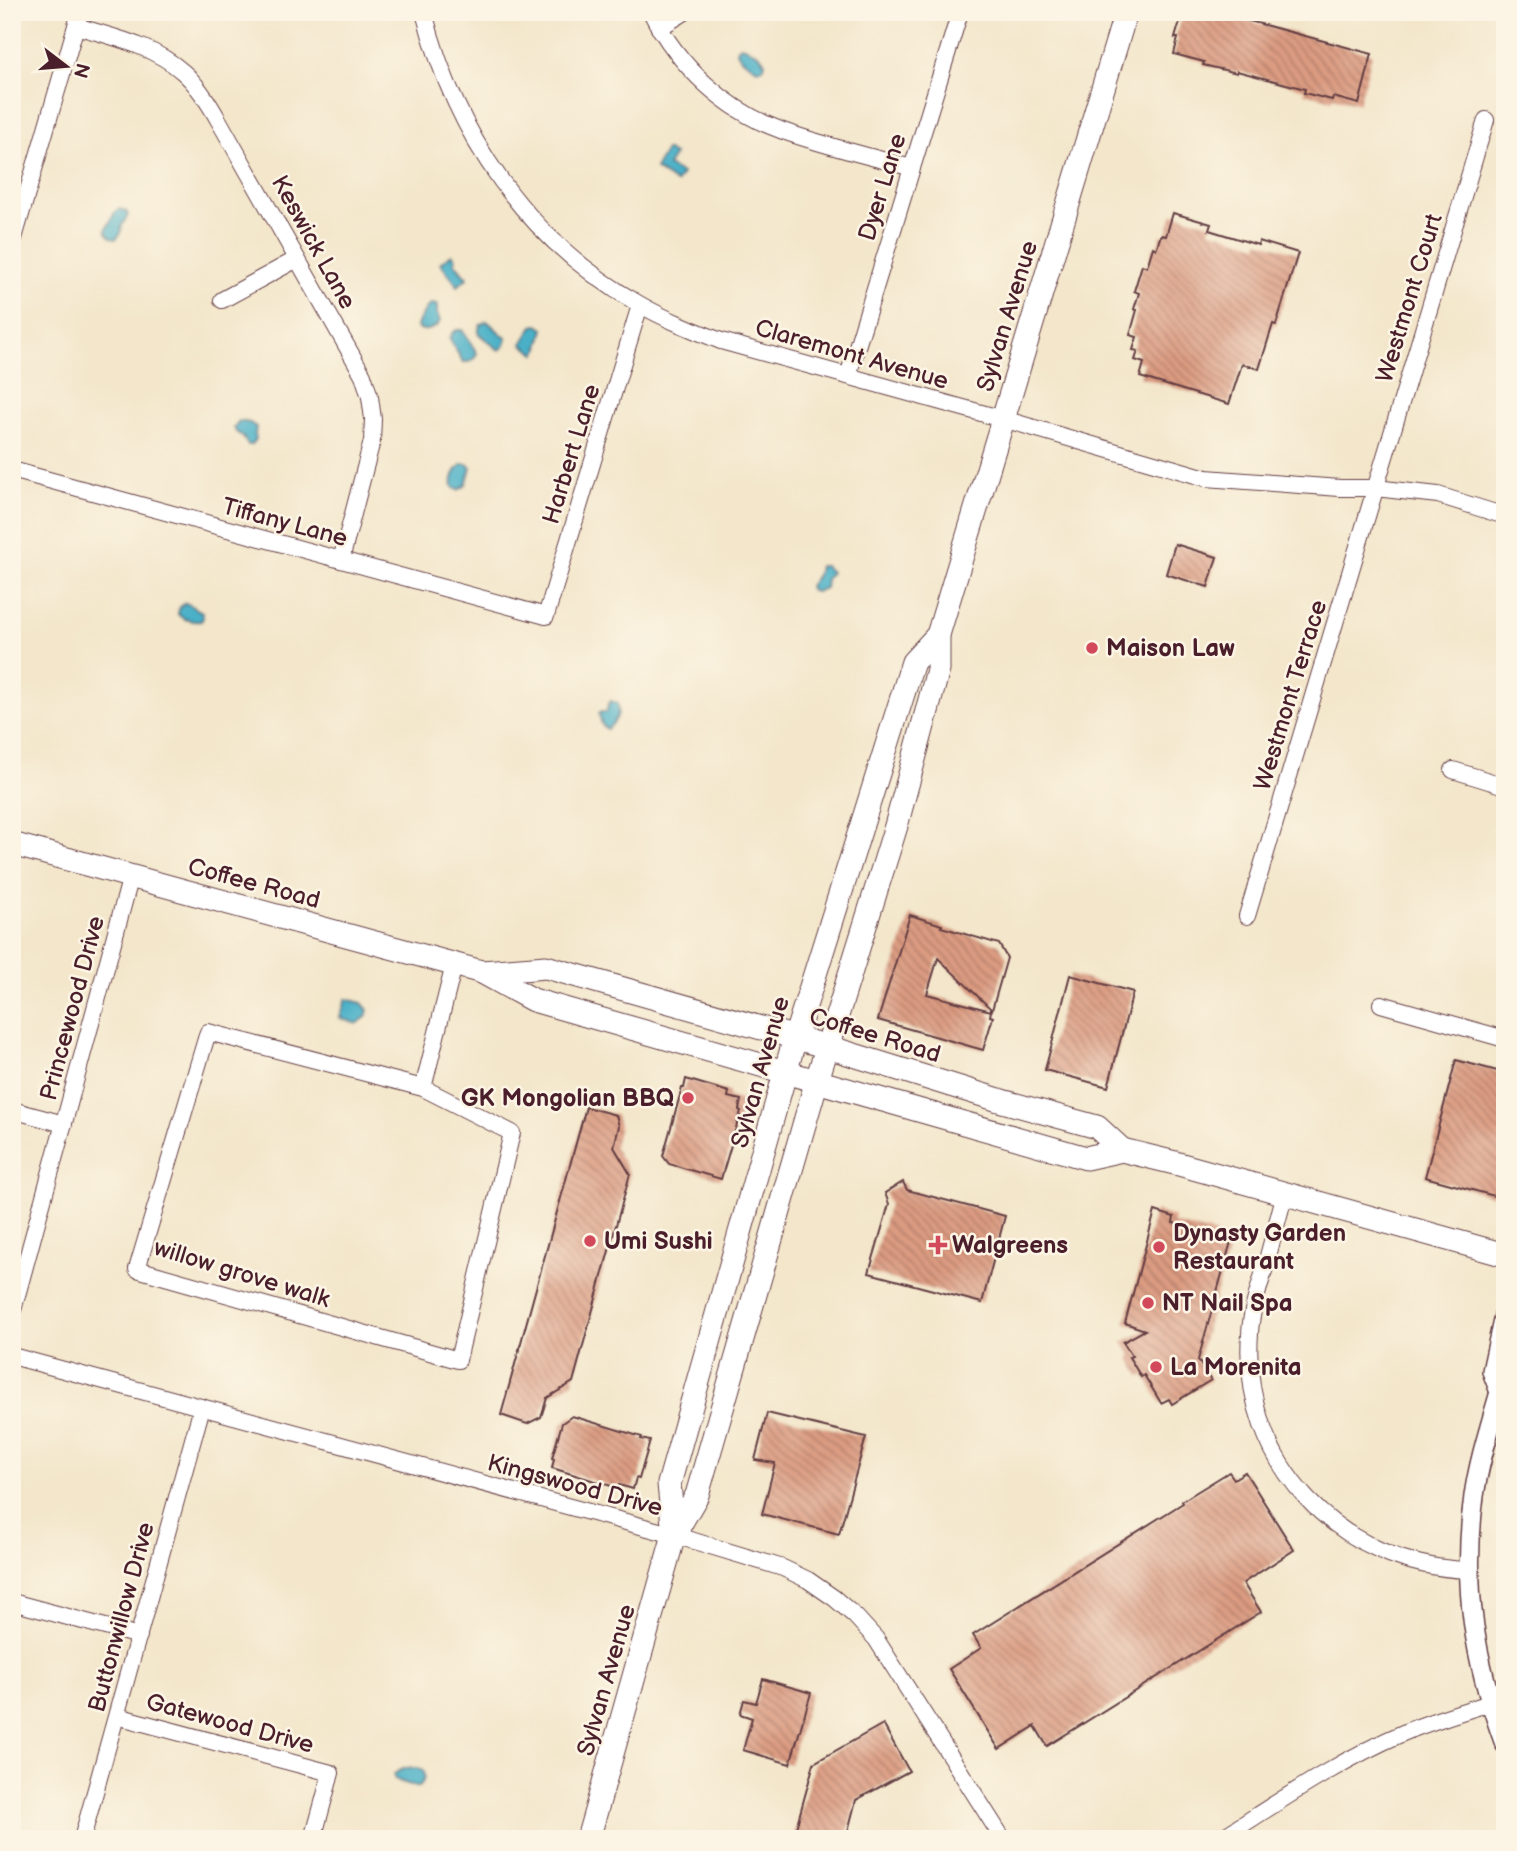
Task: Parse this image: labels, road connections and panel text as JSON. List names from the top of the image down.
{
  "streets": {
    "main road": ["Sylvan Avenue", "Coffee Road"],
    "street": [
      "Dyer Lane",
      "Keswick Lane",
      "Westmont Court",
      "Claremont Avenue",
      "Harbert Lane",
      "Tiffany Lane",
      "Westmont Terrace",
      "Princewood Drive",
      "willow grove walk",
      "Kingswood Drive",
      "Buttonwillow Drive",
      "Gatewood Drive"
    ]
  },
  "crossings": [
    ["Dyer Lane", "Claremont Avenue"],
    ["Keswick Lane", "Tiffany Lane"],
    ["Westmont Court", "Claremont Avenue"],
    ["Westmont Court", "Westmont Terrace"],
    ["Sylvan Avenue", "Claremont Avenue"],
    ["Sylvan Avenue", "Coffee Road"],
    ["Sylvan Avenue", "Kingswood Drive"],
    ["Claremont Avenue", "Harbert Lane"],
    ["Claremont Avenue", "Westmont Terrace"],
    ["Harbert Lane", "Tiffany Lane"],
    ["Coffee Road", "Princewood Drive"],
    ["Kingswood Drive", "Buttonwillow Drive"],
    ["Buttonwillow Drive", "Gatewood Drive"]
  ],
  "places": {
    "other": [
      "Maison Law",
      "GK Mongolian BBQ",
      "Umi Sushi",
      "Dynasty Garden Restaurant",
      "NT Nail Spa",
      "La Morenita"
    ],
    "health": ["Walgreens"]
  },
  "north": "right"
}
